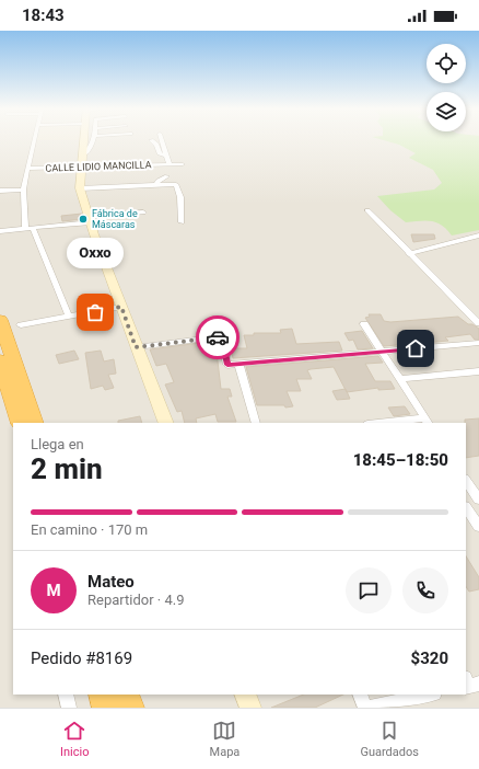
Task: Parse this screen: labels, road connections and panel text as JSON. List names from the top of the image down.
{
  "streets": {
    "street": ["CALLE LIDIO MANCILLA"]
  },
  "places": ["Fábrica de Máscaras", "Oxxo"],
  "page": {
    "status": "18:43",
    "bubble": "Oxxo",
    "heading": ["2 min", "Llega en", "18:45–18:50"],
    "panel": [
      "Mateo",
      "Repartidor · 4.9",
      "Pedido #8169",
      "$320"
    ],
    "bar": "En camino · 170 m",
    "round": "M",
    "tabs": ["Inicio", "Mapa", "Guardados"]
  }
}
